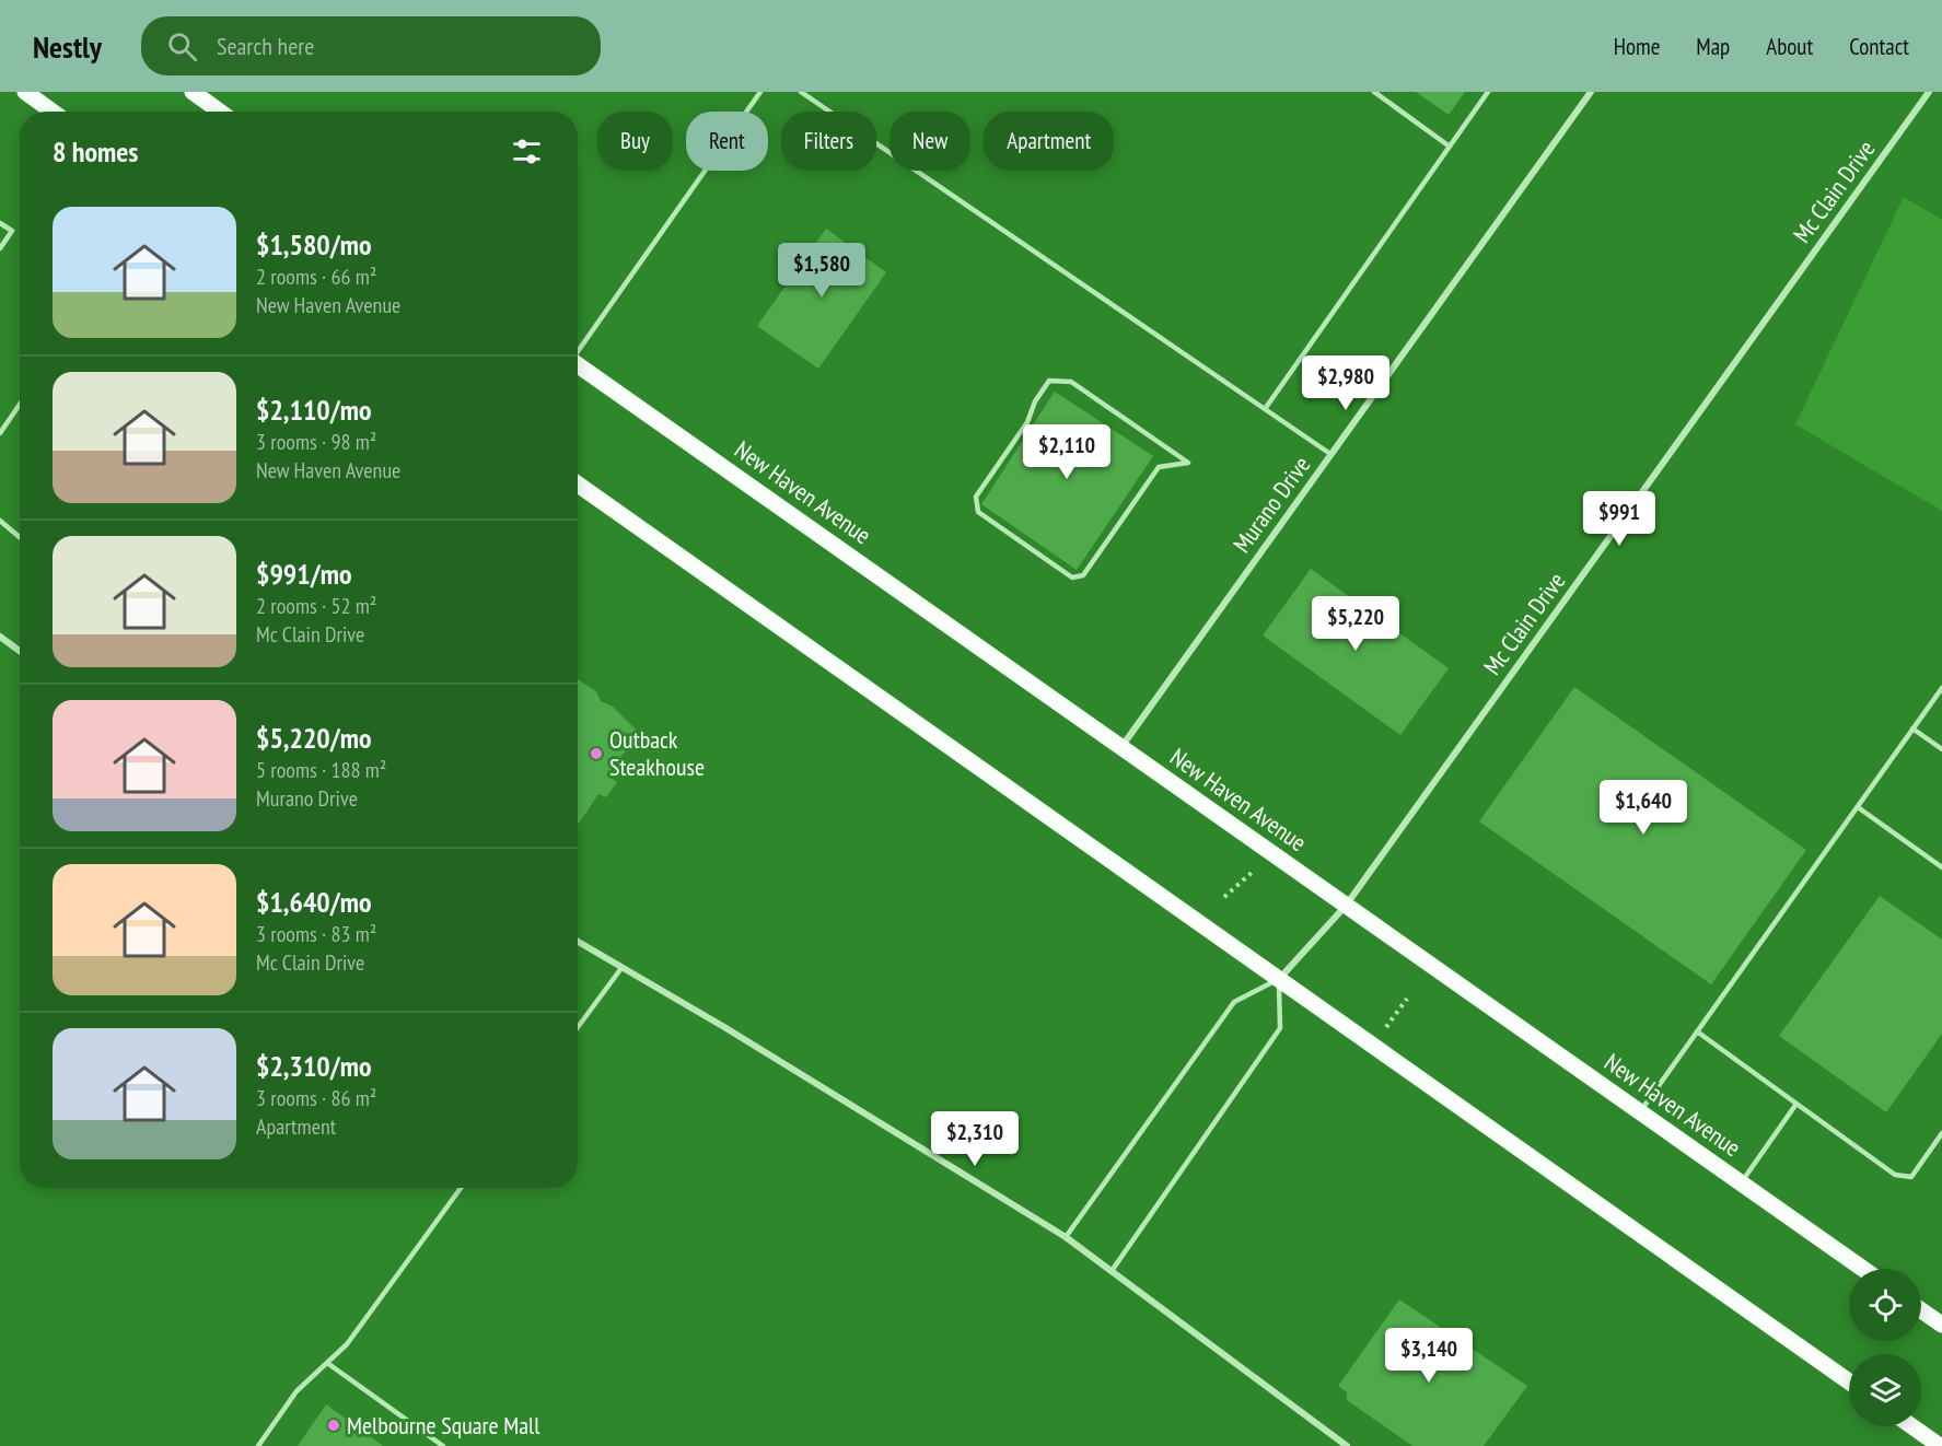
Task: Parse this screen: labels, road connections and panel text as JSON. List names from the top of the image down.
{
  "streets": {
    "main road": ["New Haven Avenue"],
    "street": ["Mc Clain Drive", "Murano Drive"]
  },
  "crossings": [
    ["Mc Clain Drive", "New Haven Avenue"],
    ["New Haven Avenue", "Murano Drive"]
  ],
  "places": ["Outback Steakhouse", "Melbourne Square Mall"],
  "page": {
    "header": "Nestly",
    "search": "Search here",
    "nav": [
      "Home",
      "Map",
      "About",
      "Contact"
    ],
    "chip": [
      "Buy",
      "Rent",
      "Filters",
      "New",
      "Apartment"
    ],
    "heading": "8 homes",
    "list": [
      {
        "name": "$1,580/mo",
        "note": "2 rooms · 66 m² · New Haven Avenue"
      },
      {
        "name": "$2,110/mo",
        "note": "3 rooms · 98 m² · New Haven Avenue"
      },
      {
        "name": "$991/mo",
        "note": "2 rooms · 52 m² · Mc Clain Drive"
      },
      {
        "name": "$5,220/mo",
        "note": "5 rooms · 188 m² · Murano Drive"
      },
      {
        "name": "$1,640/mo",
        "note": "3 rooms · 83 m² · Mc Clain Drive"
      },
      {
        "name": "$2,310/mo",
        "note": "3 rooms · 86 m² · Apartment"
      }
    ],
    "price": [
      "$1,580",
      "$2,980",
      "$2,110",
      "$991",
      "$5,220",
      "$1,640",
      "$2,310",
      "$3,140"
    ]
  }
}
